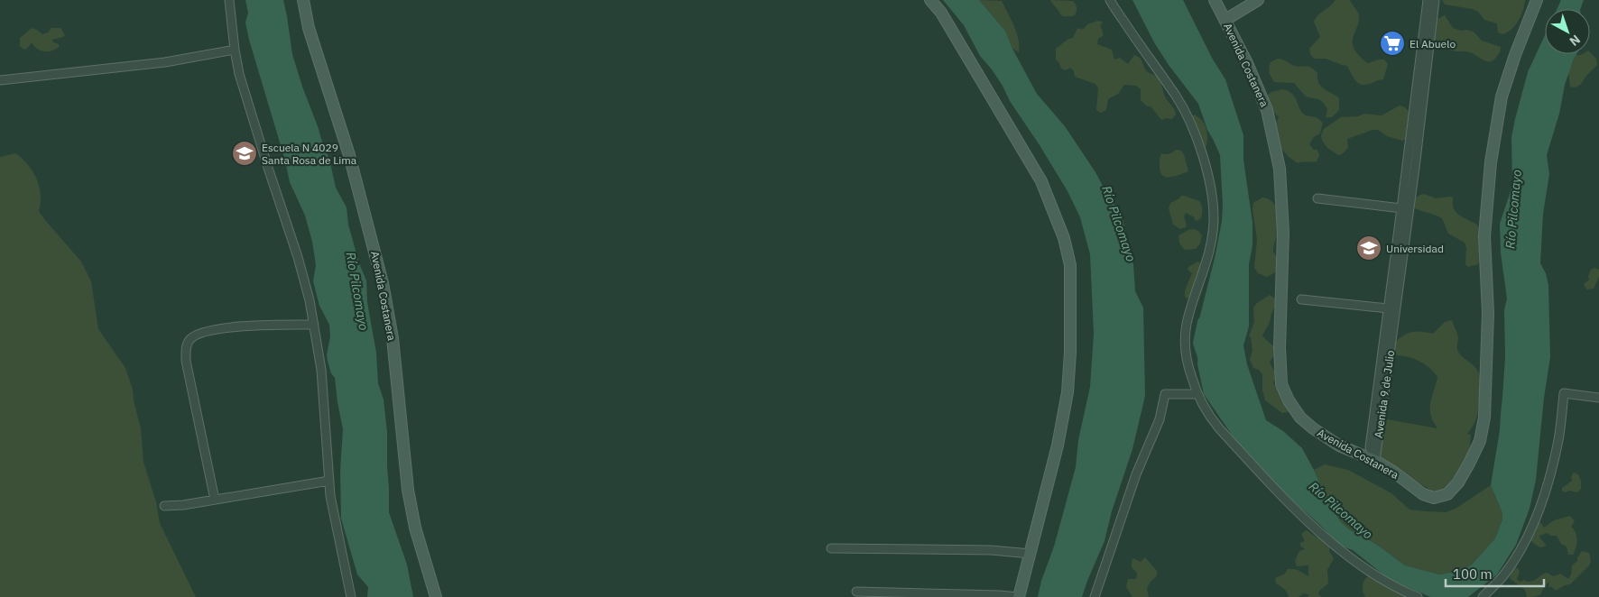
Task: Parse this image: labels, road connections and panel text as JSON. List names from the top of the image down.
{
  "streets": {
    "street": ["Avenida Costanera", "Avenida 9 de Julio"]
  },
  "crossings": [
    ["Avenida Costanera", "Avenida 9 de Julio"]
  ],
  "water": ["Río Pilcomayo"],
  "places": {
    "supermarket": ["El Abuelo"],
    "school or university": ["Escuela N 4029 Santa Rosa de Lima", "Universidad"]
  },
  "scale_bar": "100 m",
  "north": "bottom right"
}
